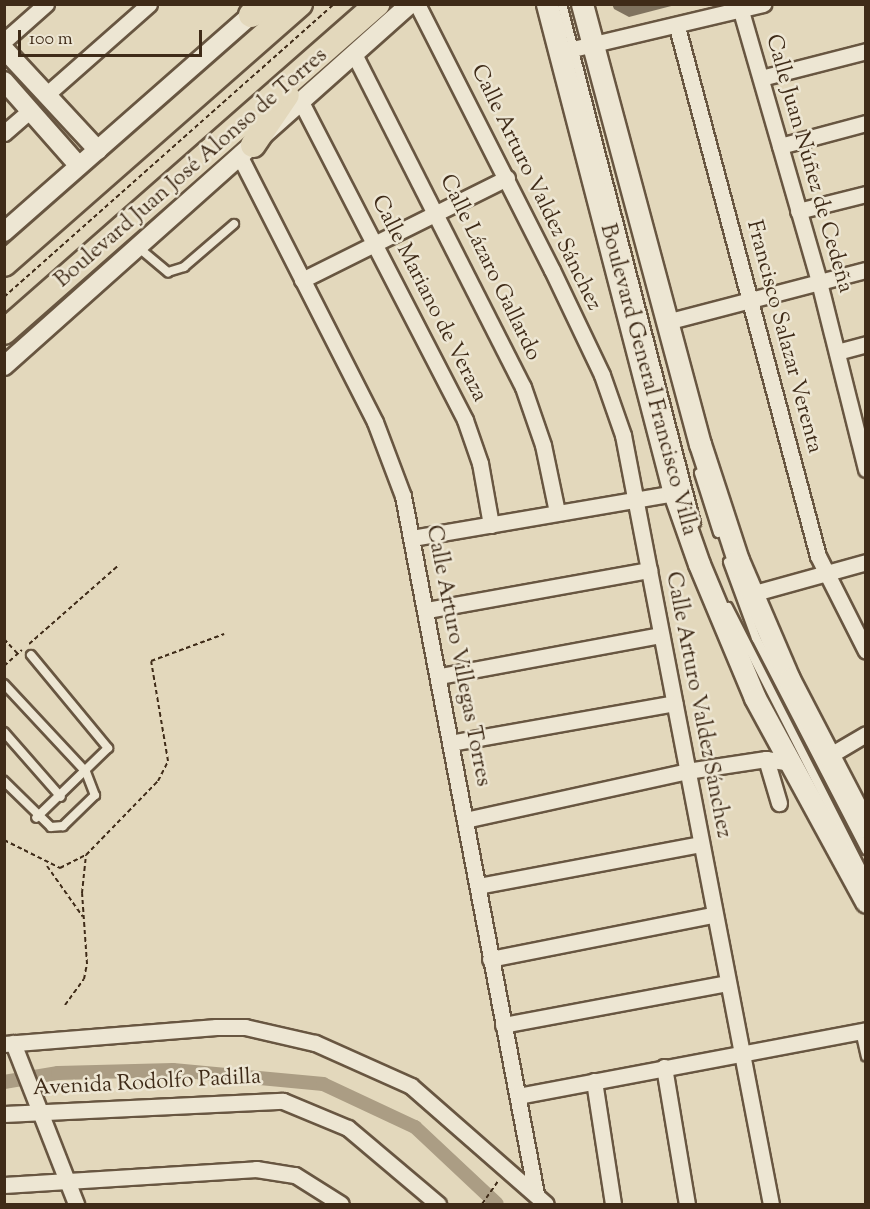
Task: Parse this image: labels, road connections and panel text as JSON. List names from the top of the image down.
{
  "streets": {
    "main road": ["Boulevard Juan José Alonso de Torres", "Boulevard General Francisco Villa"],
    "street": [
      "Calle Juan Núñez de Cedeña",
      "Calle Arturo Valdez Sánchez",
      "Calle Lázaro Gallardo",
      "Calle Mariano de Veraza",
      "Francisco Salazar Verenta",
      "Calle Arturo Villegas Torres",
      "Avenida Rodolfo Padilla"
    ]
  },
  "scale_bar": "100 m"
}
